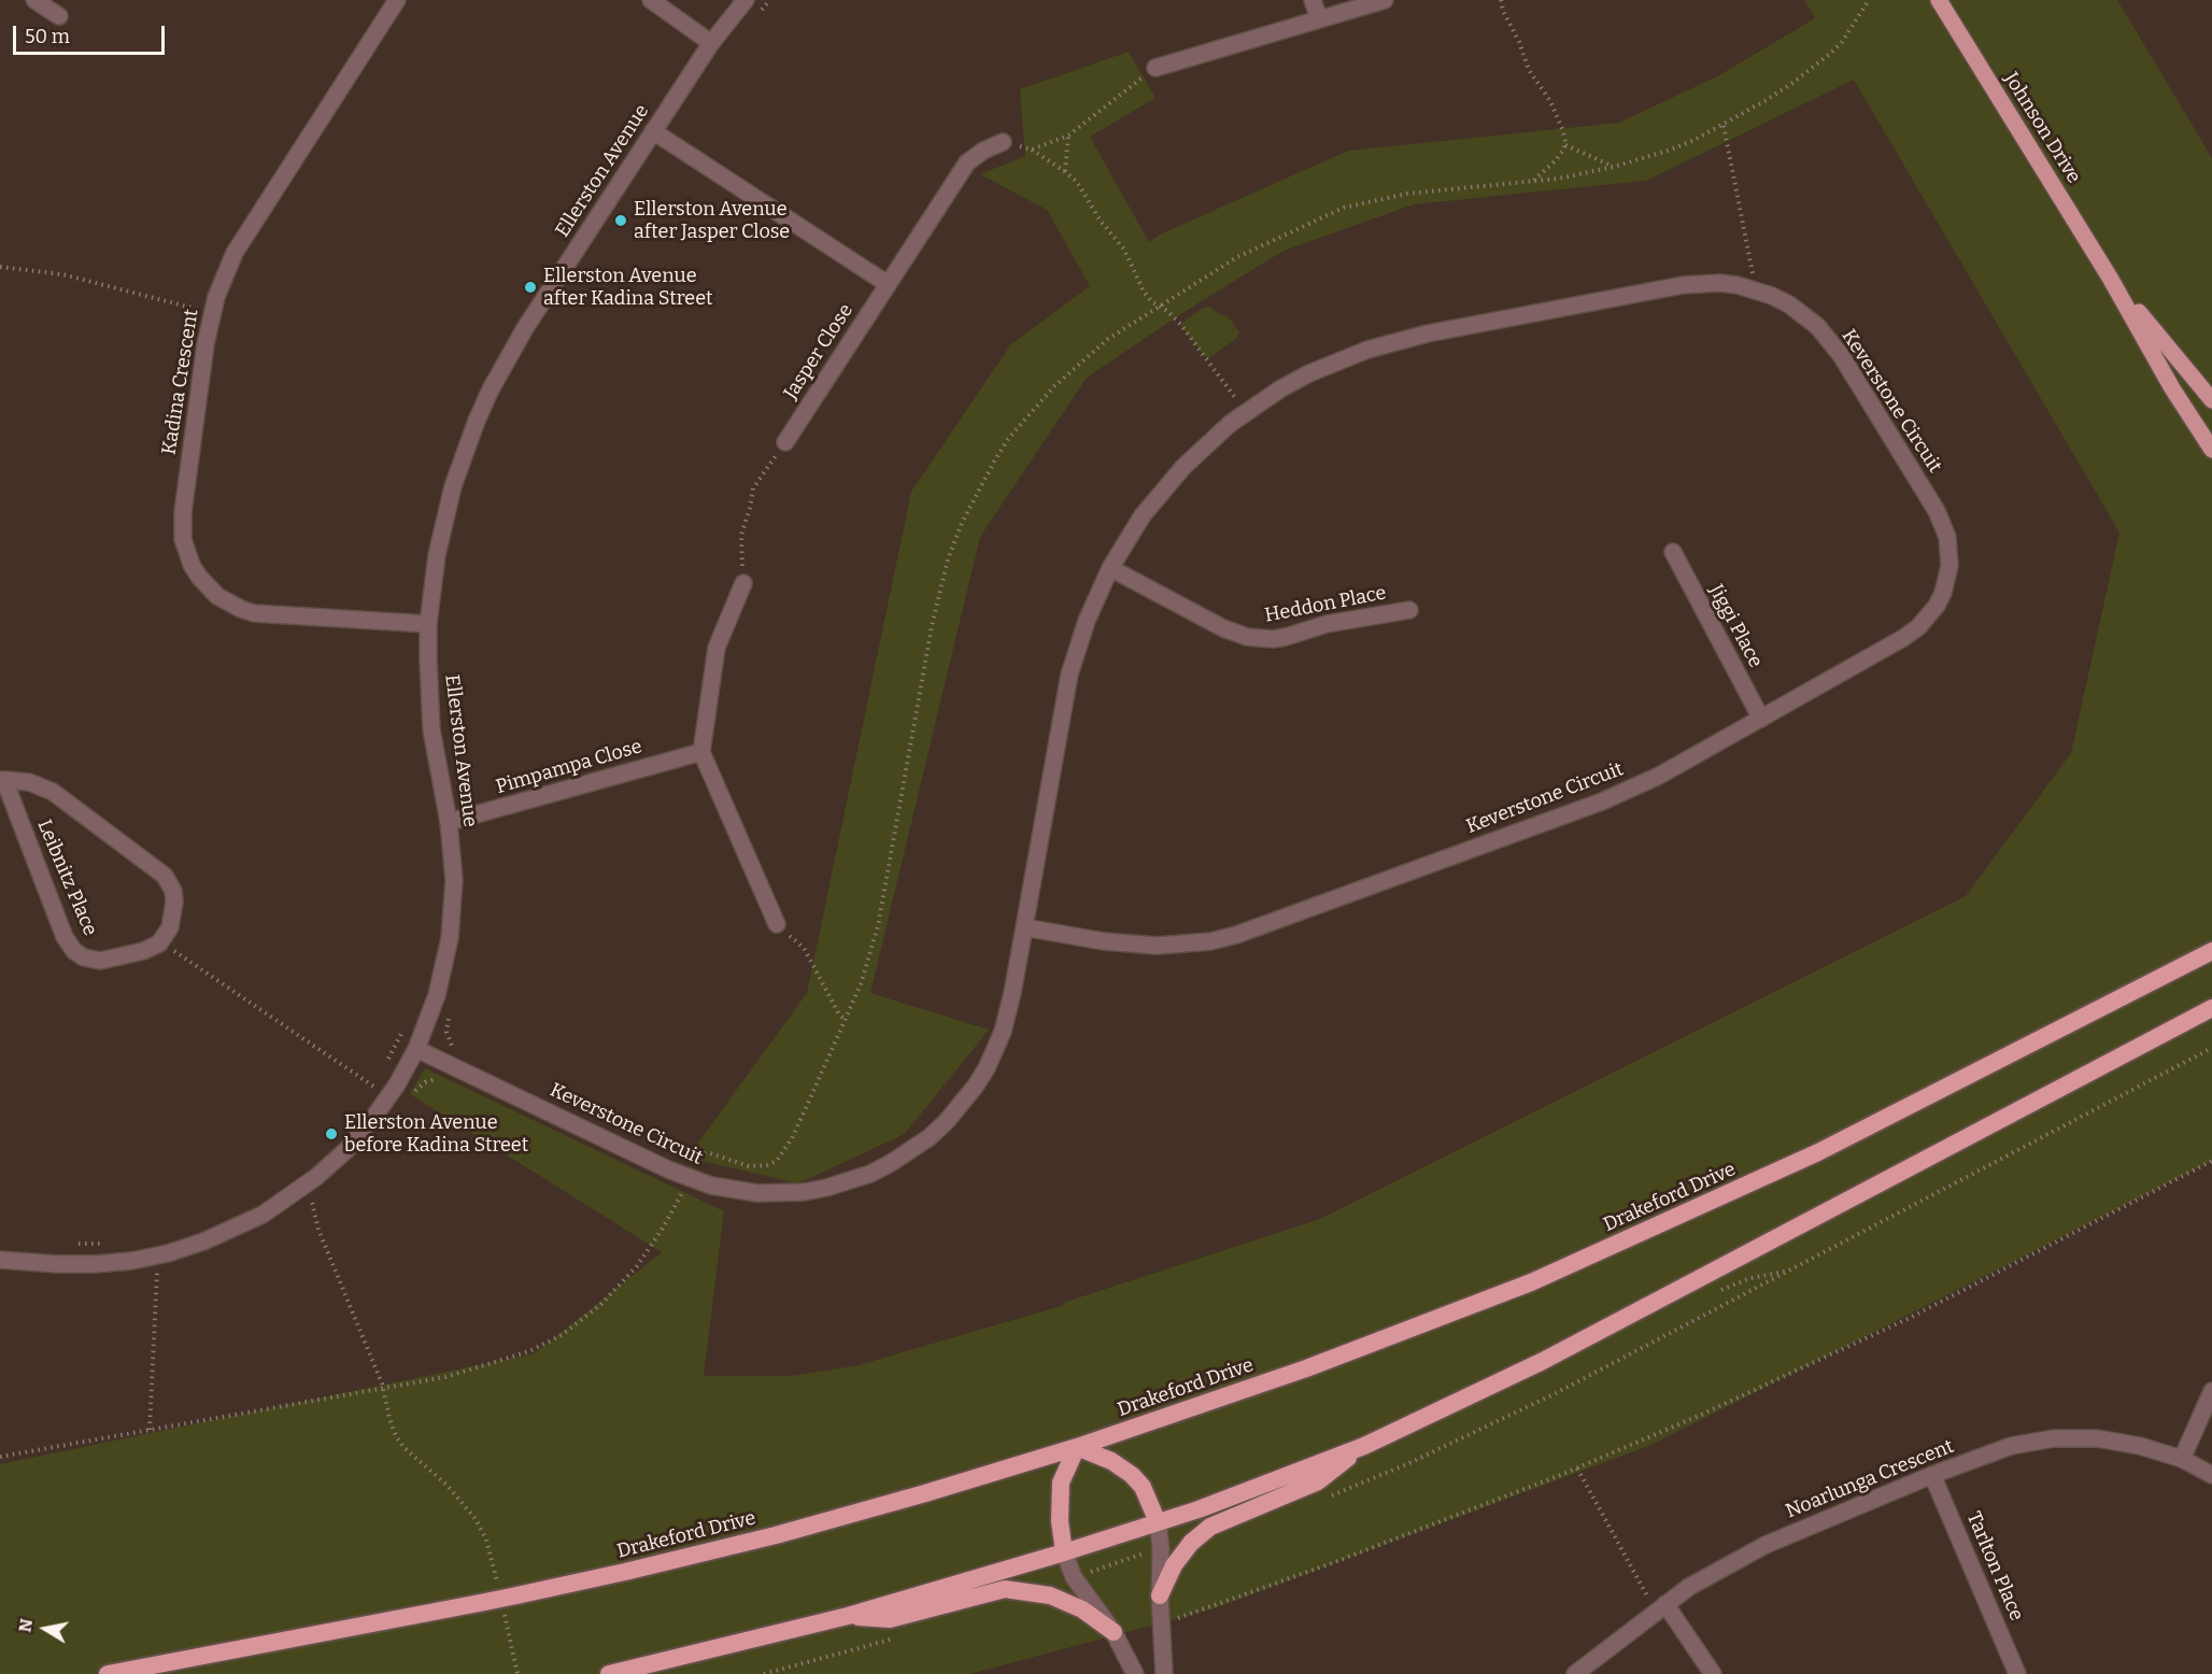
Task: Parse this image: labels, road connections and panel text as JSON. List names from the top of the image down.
{
  "streets": {
    "highway": ["Drakeford Drive"],
    "main road": ["Johnson Drive"],
    "street": [
      "Ellerston Avenue",
      "Jasper Close",
      "Kadina Crescent",
      "Keverstone Circuit",
      "Heddon Place",
      "Jiggi Place",
      "Pimpampa Close",
      "Leibnitz Place",
      "Noarlunga Crescent",
      "Tarlton Place"
    ]
  },
  "crossings": [
    ["Ellerston Avenue", "Kadina Crescent"],
    ["Ellerston Avenue", "Keverstone Circuit"],
    ["Ellerston Avenue", "Pimpampa Close"],
    ["Keverstone Circuit", "Heddon Place"],
    ["Keverstone Circuit", "Jiggi Place"],
    ["Noarlunga Crescent", "Tarlton Place"]
  ],
  "places": ["Ellerston Avenue after Jasper Close", "Ellerston Avenue after Kadina Street", "Ellerston Avenue before Kadina Street"],
  "scale_bar": "50 m",
  "north": "left"
}
